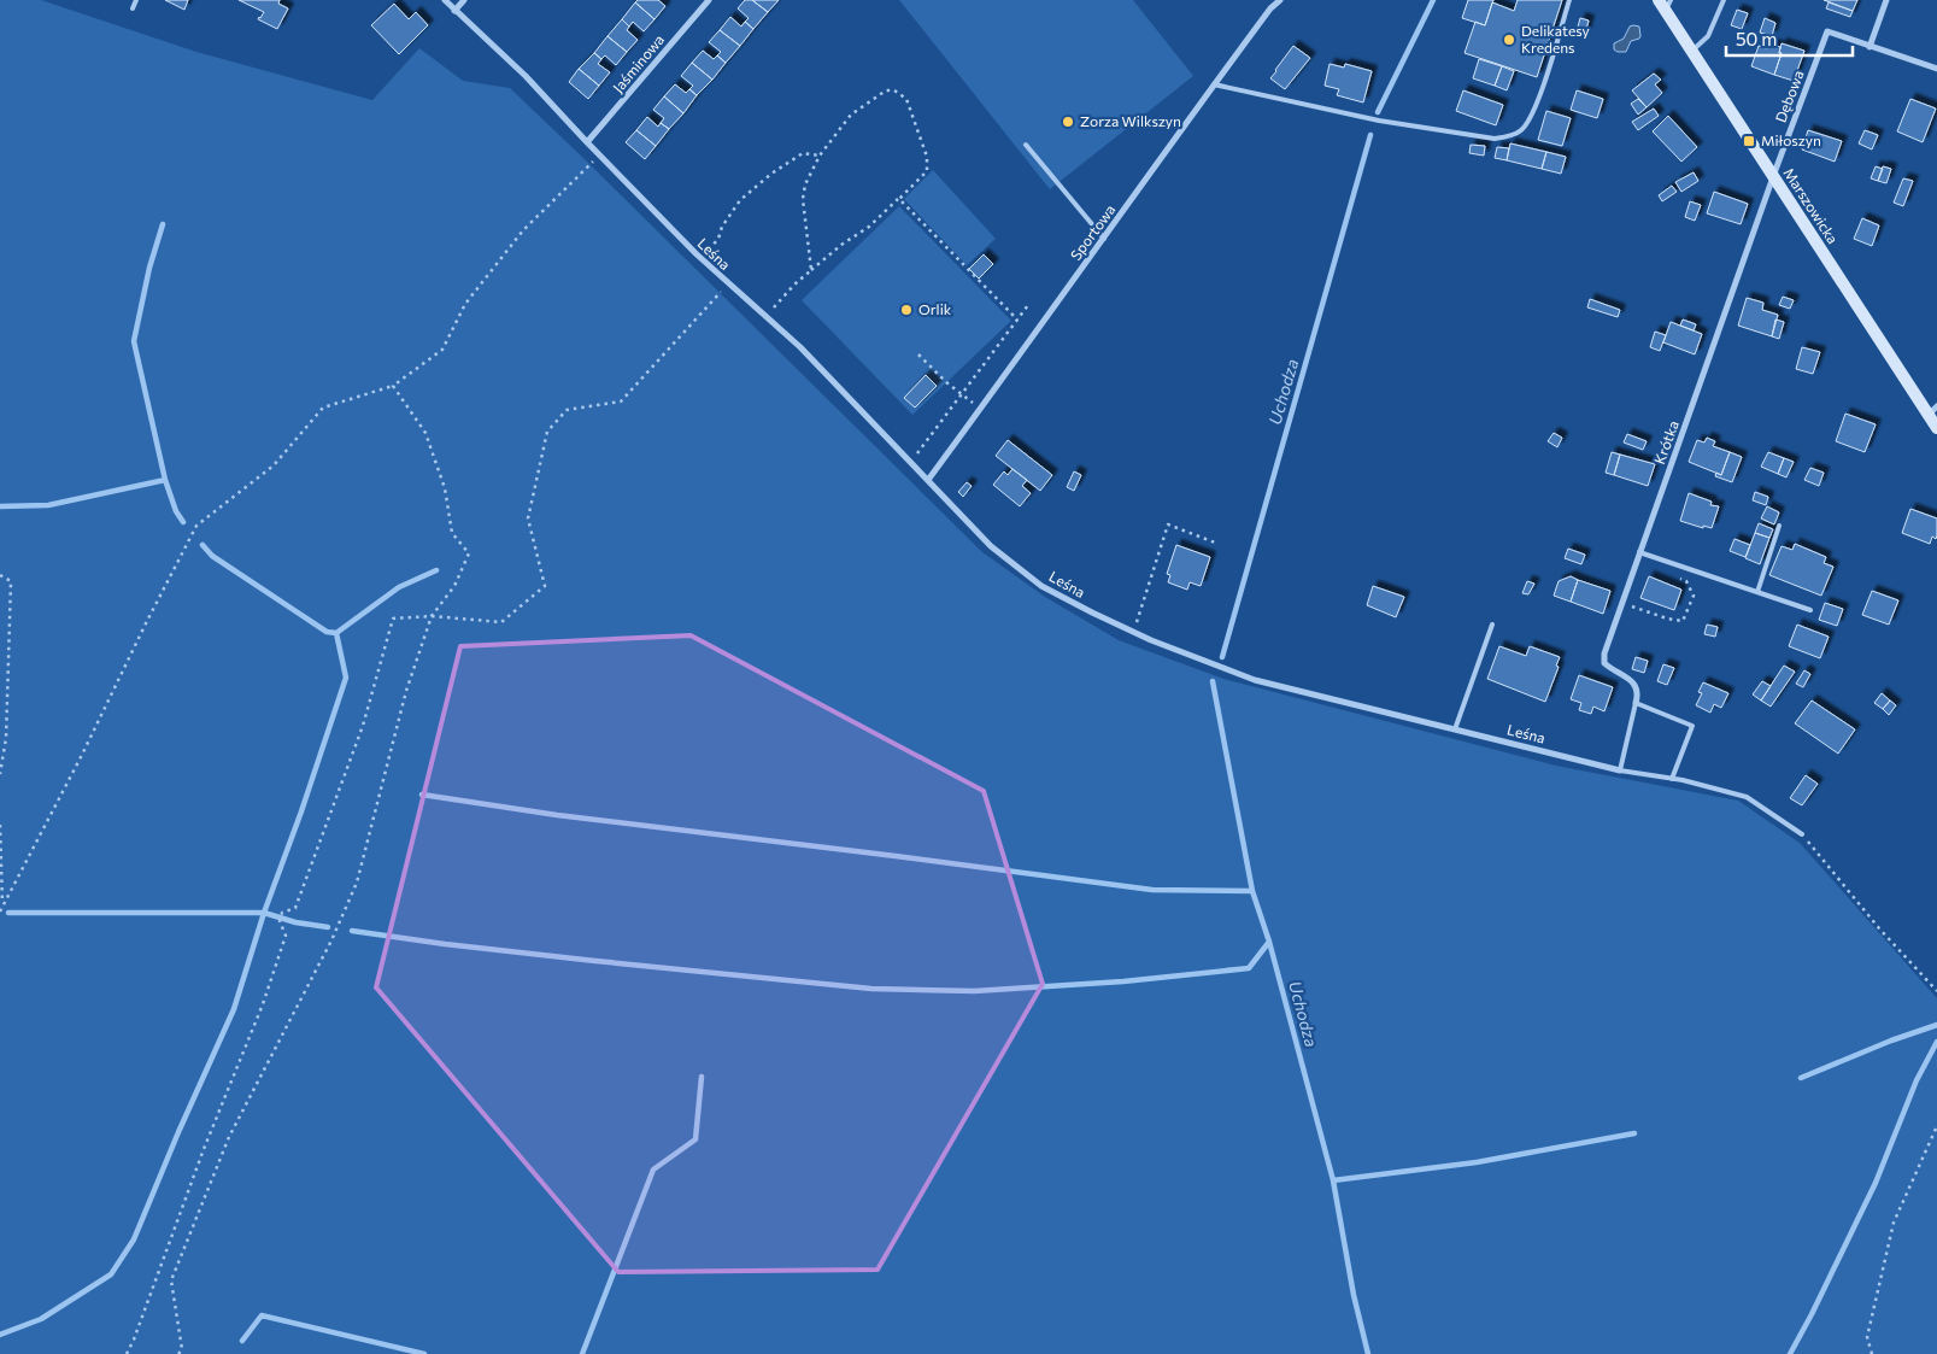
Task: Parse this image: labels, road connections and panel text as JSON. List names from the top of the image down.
{
  "streets": {
    "street": [
      "Jaśminowa",
      "Dębowa",
      "Marszowicka",
      "Sportowa",
      "Leśna",
      "Krótka"
    ]
  },
  "crossings": [
    ["Jaśminowa", "Leśna"],
    ["Dębowa", "Marszowicka"],
    ["Dębowa", "Krótka"],
    ["Marszowicka", "Krótka"],
    ["Sportowa", "Leśna"]
  ],
  "water": ["Uchodza"],
  "places": {
    "other": ["Delikatesy Kredens", "Zorza Wilkszyn", "Orlik"],
    "transit": ["Miłoszyn"]
  },
  "scale_bar": "50 m"
}
